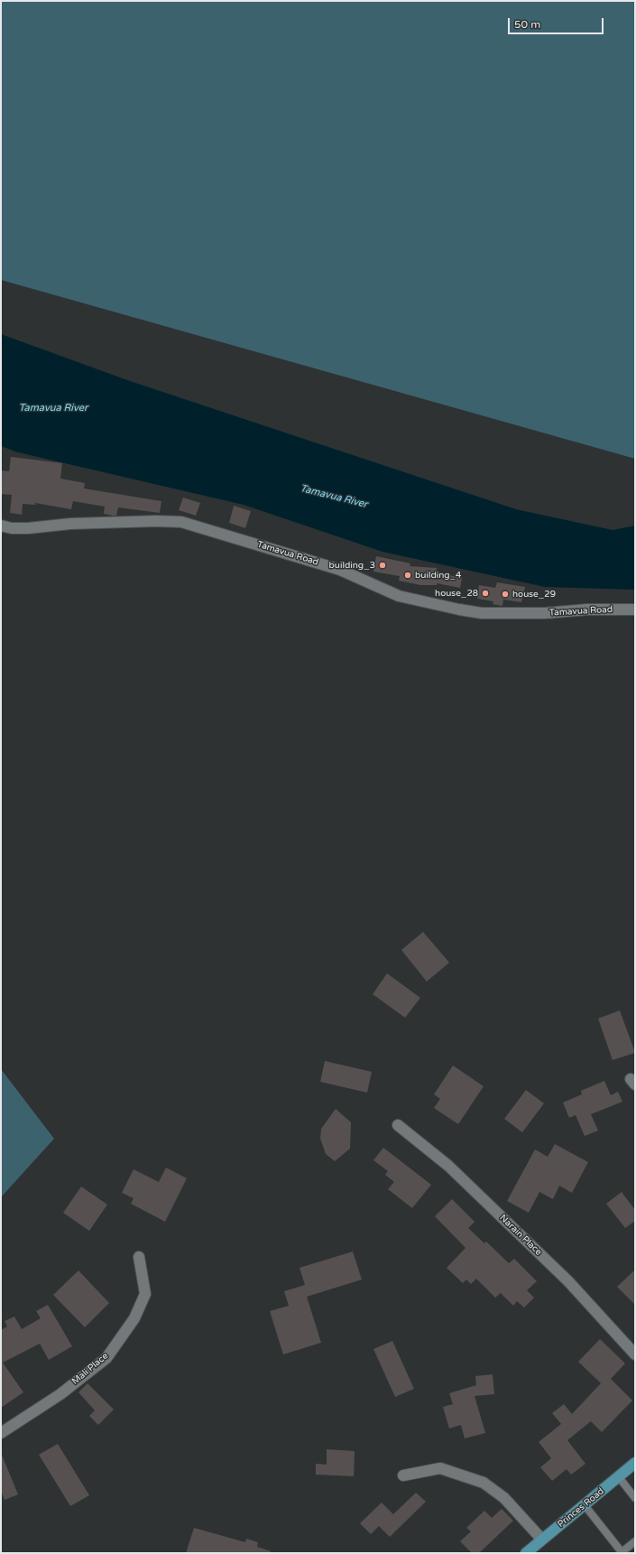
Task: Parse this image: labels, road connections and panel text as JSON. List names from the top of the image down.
{
  "streets": {
    "main road": ["Princes Road"],
    "street": ["Tamavua Road", "Narain Place", "Mali Place"]
  },
  "water": ["Tamavua River"],
  "places": [
    "building_3",
    "building_4",
    "house_28",
    "house_29"
  ],
  "scale_bar": "50 m"
}
